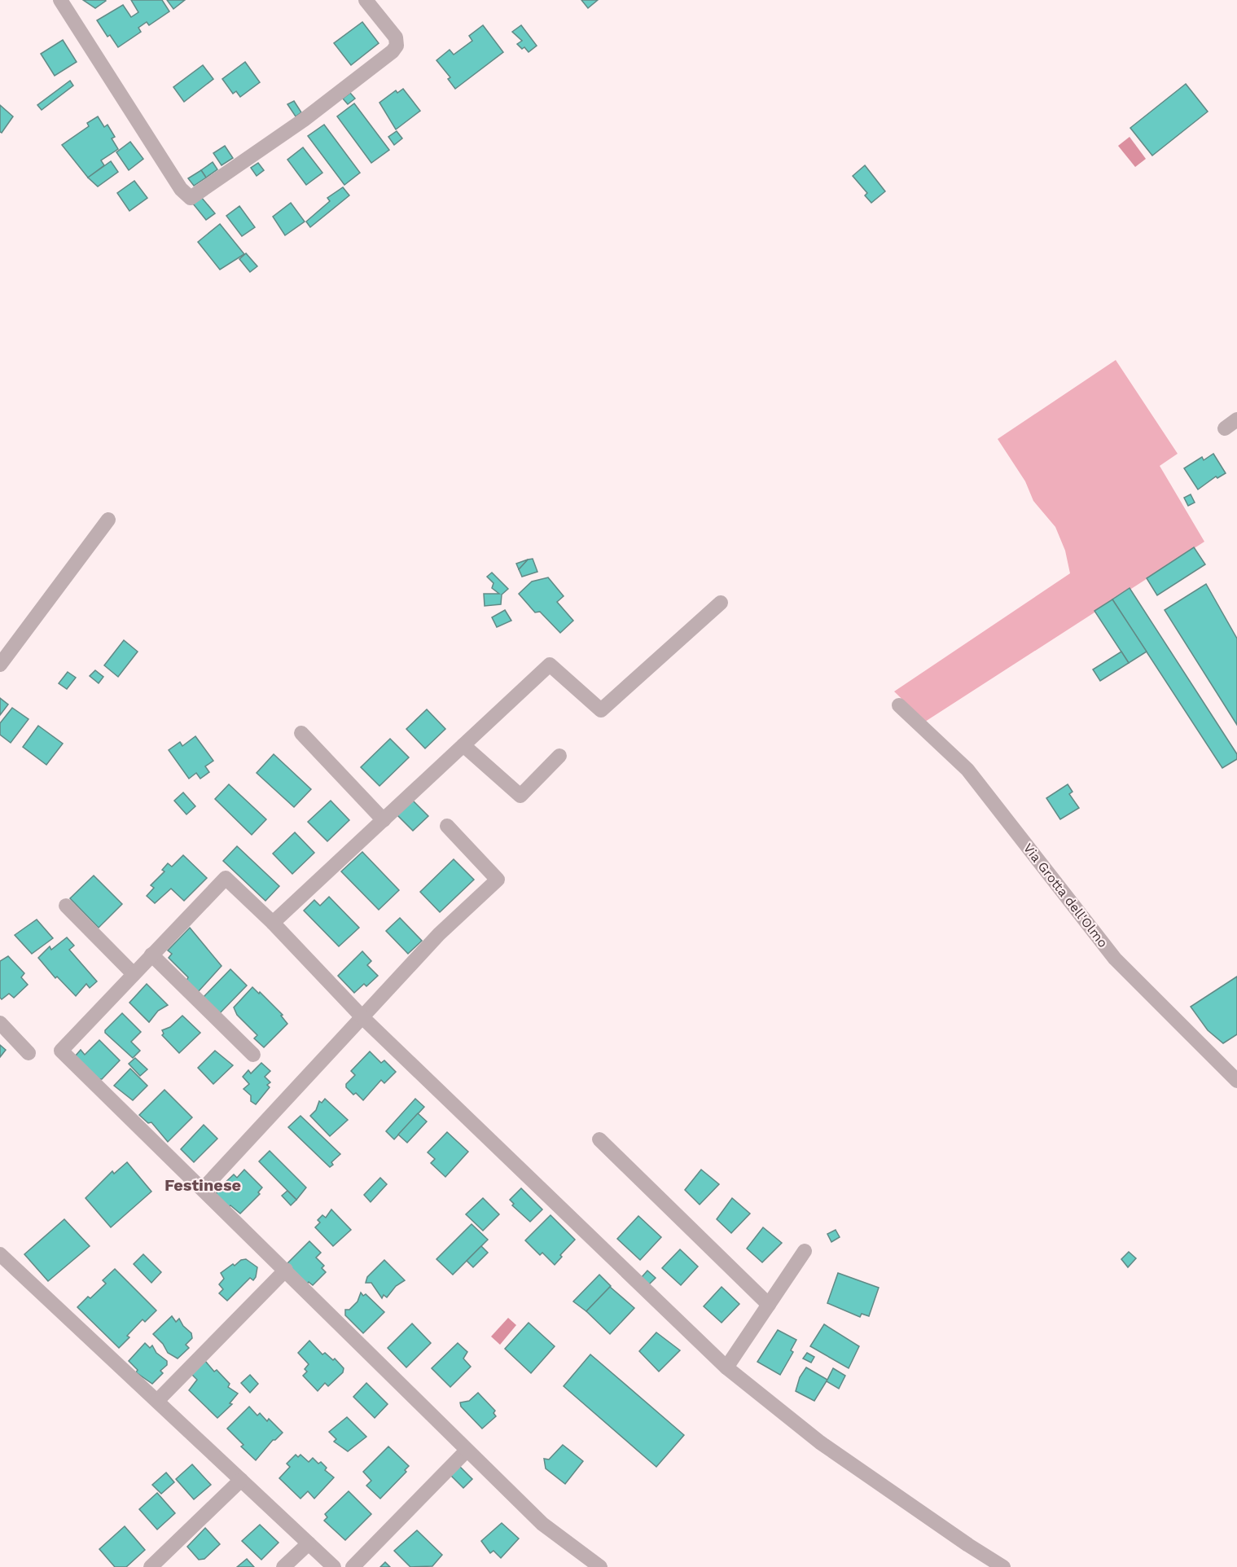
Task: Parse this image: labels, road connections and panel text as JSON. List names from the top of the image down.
{
  "streets": {
    "street": ["Via Grotta dell'Olmo"]
  },
  "districts": ["Festinese"]
}
